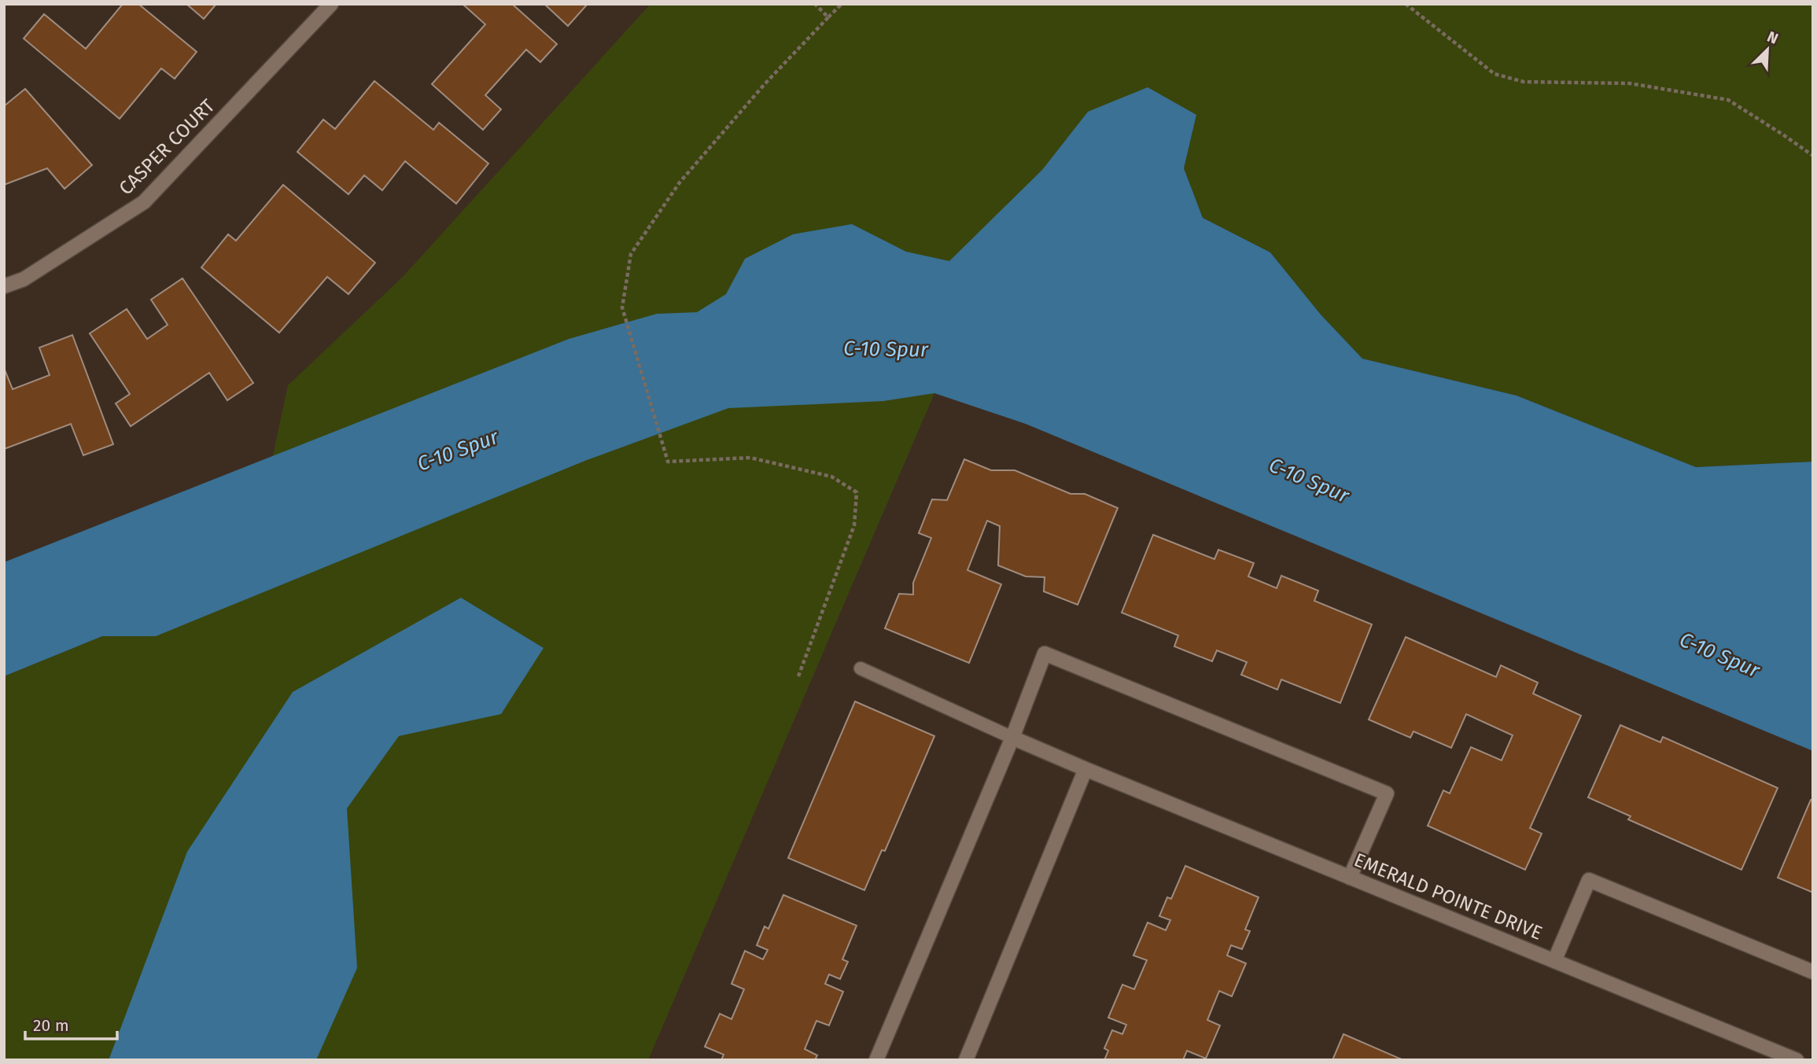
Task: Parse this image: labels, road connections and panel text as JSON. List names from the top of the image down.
{
  "streets": {
    "street": ["CASPER COURT", "EMERALD POINTE DRIVE"]
  },
  "water": ["C-10 Spur"],
  "scale_bar": "20 m",
  "north": "top right"
}
